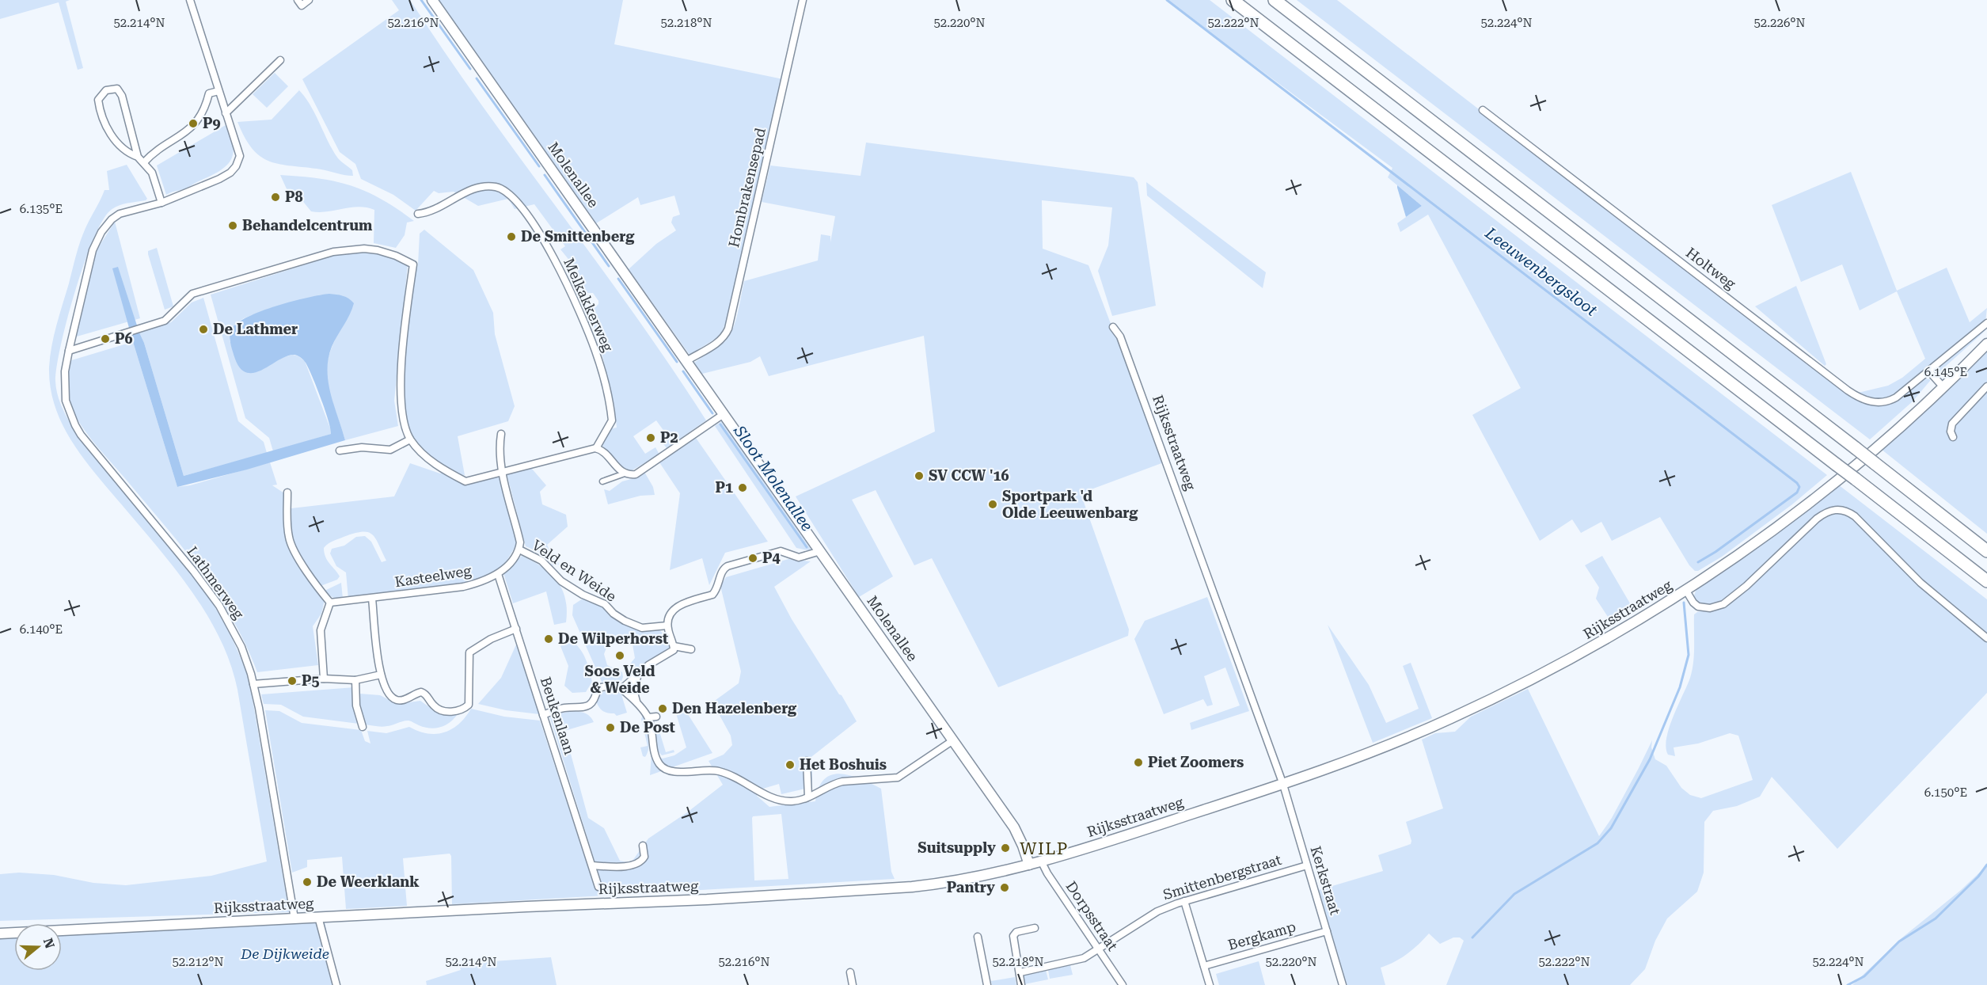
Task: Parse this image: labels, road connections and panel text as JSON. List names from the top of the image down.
{
  "streets": {
    "main road": ["Molenallee", "Rijksstraatweg"],
    "street": [
      "Hombrakensepad",
      "Holtweg",
      "Melkakkerweg",
      "Veld en Weide",
      "Kasteelweg",
      "Lathmerweg",
      "Beukenlaan",
      "Smittenbergstraat",
      "Kerkstraat",
      "Dorpsstraat",
      "Bergkamp"
    ]
  },
  "crossings": [
    ["Molenallee", "Hombrakensepad"],
    ["Molenallee", "Rijksstraatweg"],
    ["Rijksstraatweg", "Lathmerweg"],
    ["Rijksstraatweg", "Kerkstraat"],
    ["Rijksstraatweg", "Dorpsstraat"],
    ["Veld en Weide", "Kasteelweg"],
    ["Kasteelweg", "Beukenlaan"],
    ["Smittenbergstraat", "Kerkstraat"],
    ["Smittenbergstraat", "Dorpsstraat"],
    ["Kerkstraat", "Bergkamp"]
  ],
  "districts": ["WILP"],
  "water": ["Leeuwenbergsloot", "Sloot Molenallee"],
  "parks": ["De Dijkweide"],
  "places": [
    "P9",
    "P8",
    "Behandelcentrum",
    "De Smittenberg",
    "De Lathmer",
    "P6",
    "P2",
    "SV CCW '16",
    "P1",
    "Sportpark 'd Olde Leeuwenbarg",
    "P4",
    "De Wilperhorst",
    "Soos Veld & Weide",
    "P5",
    "Den Hazelenberg",
    "De Post",
    "Piet Zoomers",
    "Het Boshuis",
    "Suitsupply",
    "De Weerklank",
    "Pantry"
  ],
  "north": "right",
  "coordinates": [
    "52.224°N",
    "52.214°N",
    "52.216°N",
    "52.218°N",
    "52.220°N",
    "52.222°N",
    "52.226°N",
    "6.135°E",
    "6.145°E",
    "6.140°E",
    "6.150°E",
    "52.212°N"
  ]
}
